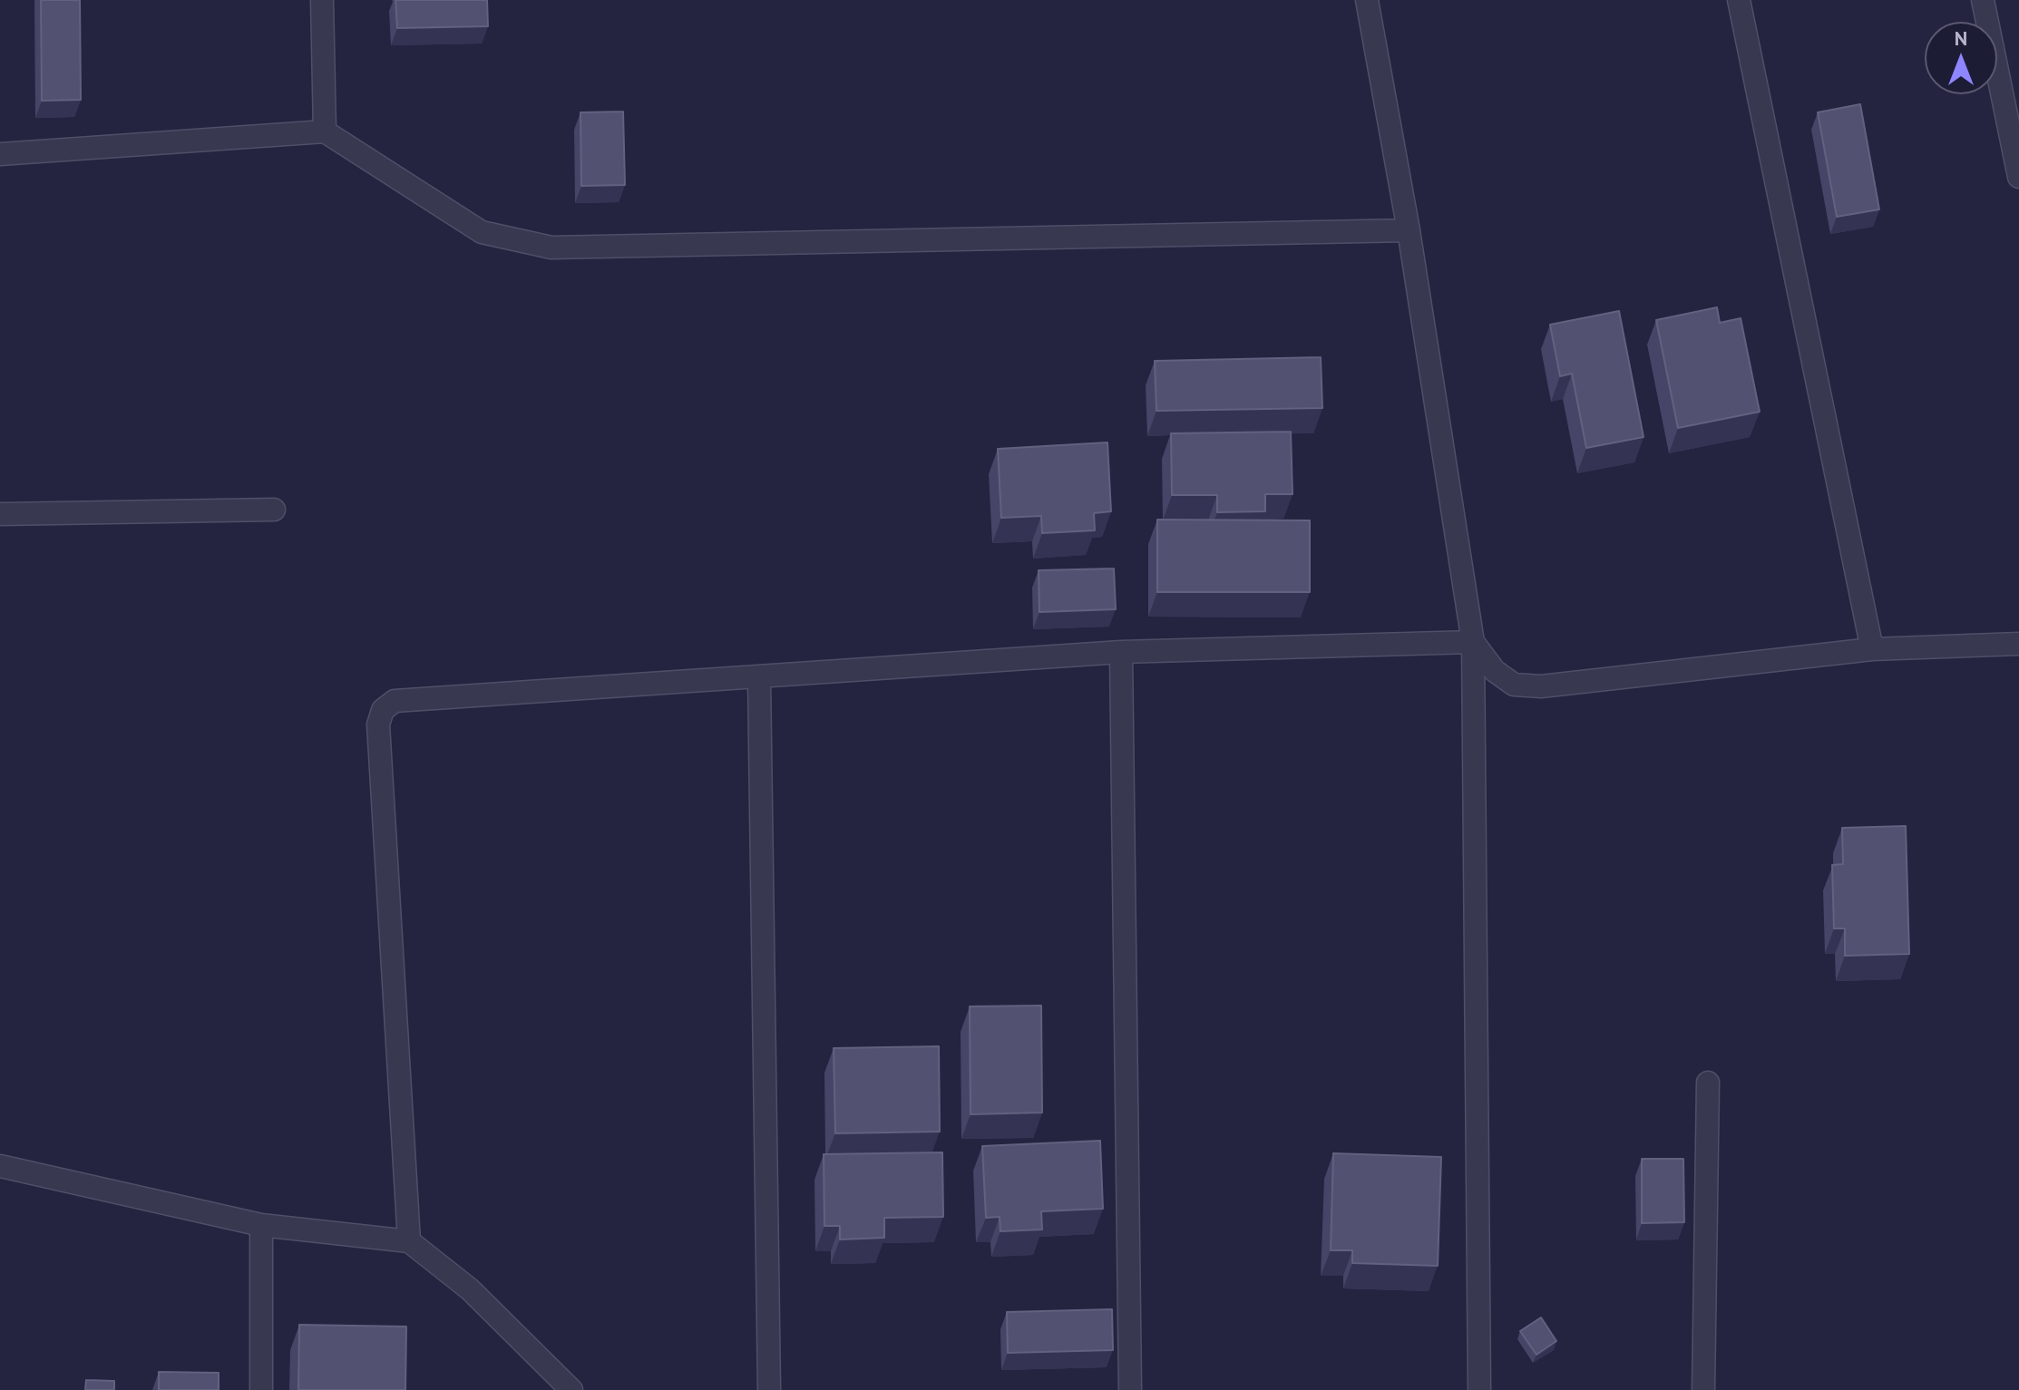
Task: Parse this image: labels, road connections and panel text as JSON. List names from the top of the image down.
{
  "north": "top"
}
